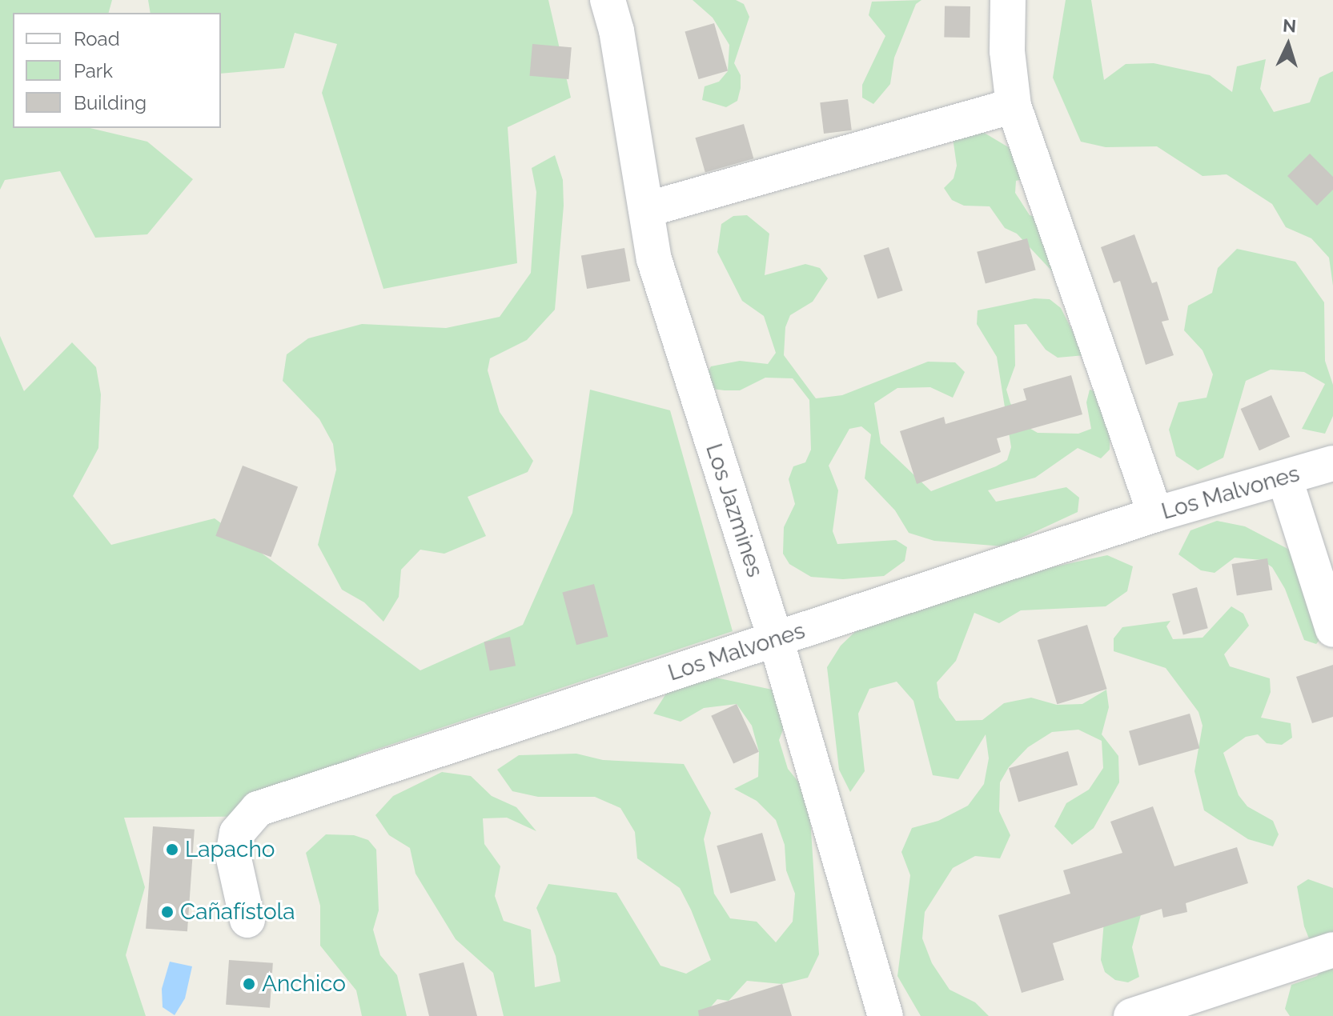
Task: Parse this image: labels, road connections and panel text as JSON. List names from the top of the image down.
{
  "streets": {
    "street": ["Los Malvones", "Los Jazmines"]
  },
  "crossings": [
    ["Los Malvones", "Los Jazmines"]
  ],
  "places": ["Lapacho", "Cañafístola", "Anchico"],
  "legend": ["Road", "Park", "Building"],
  "north": "top"
}
